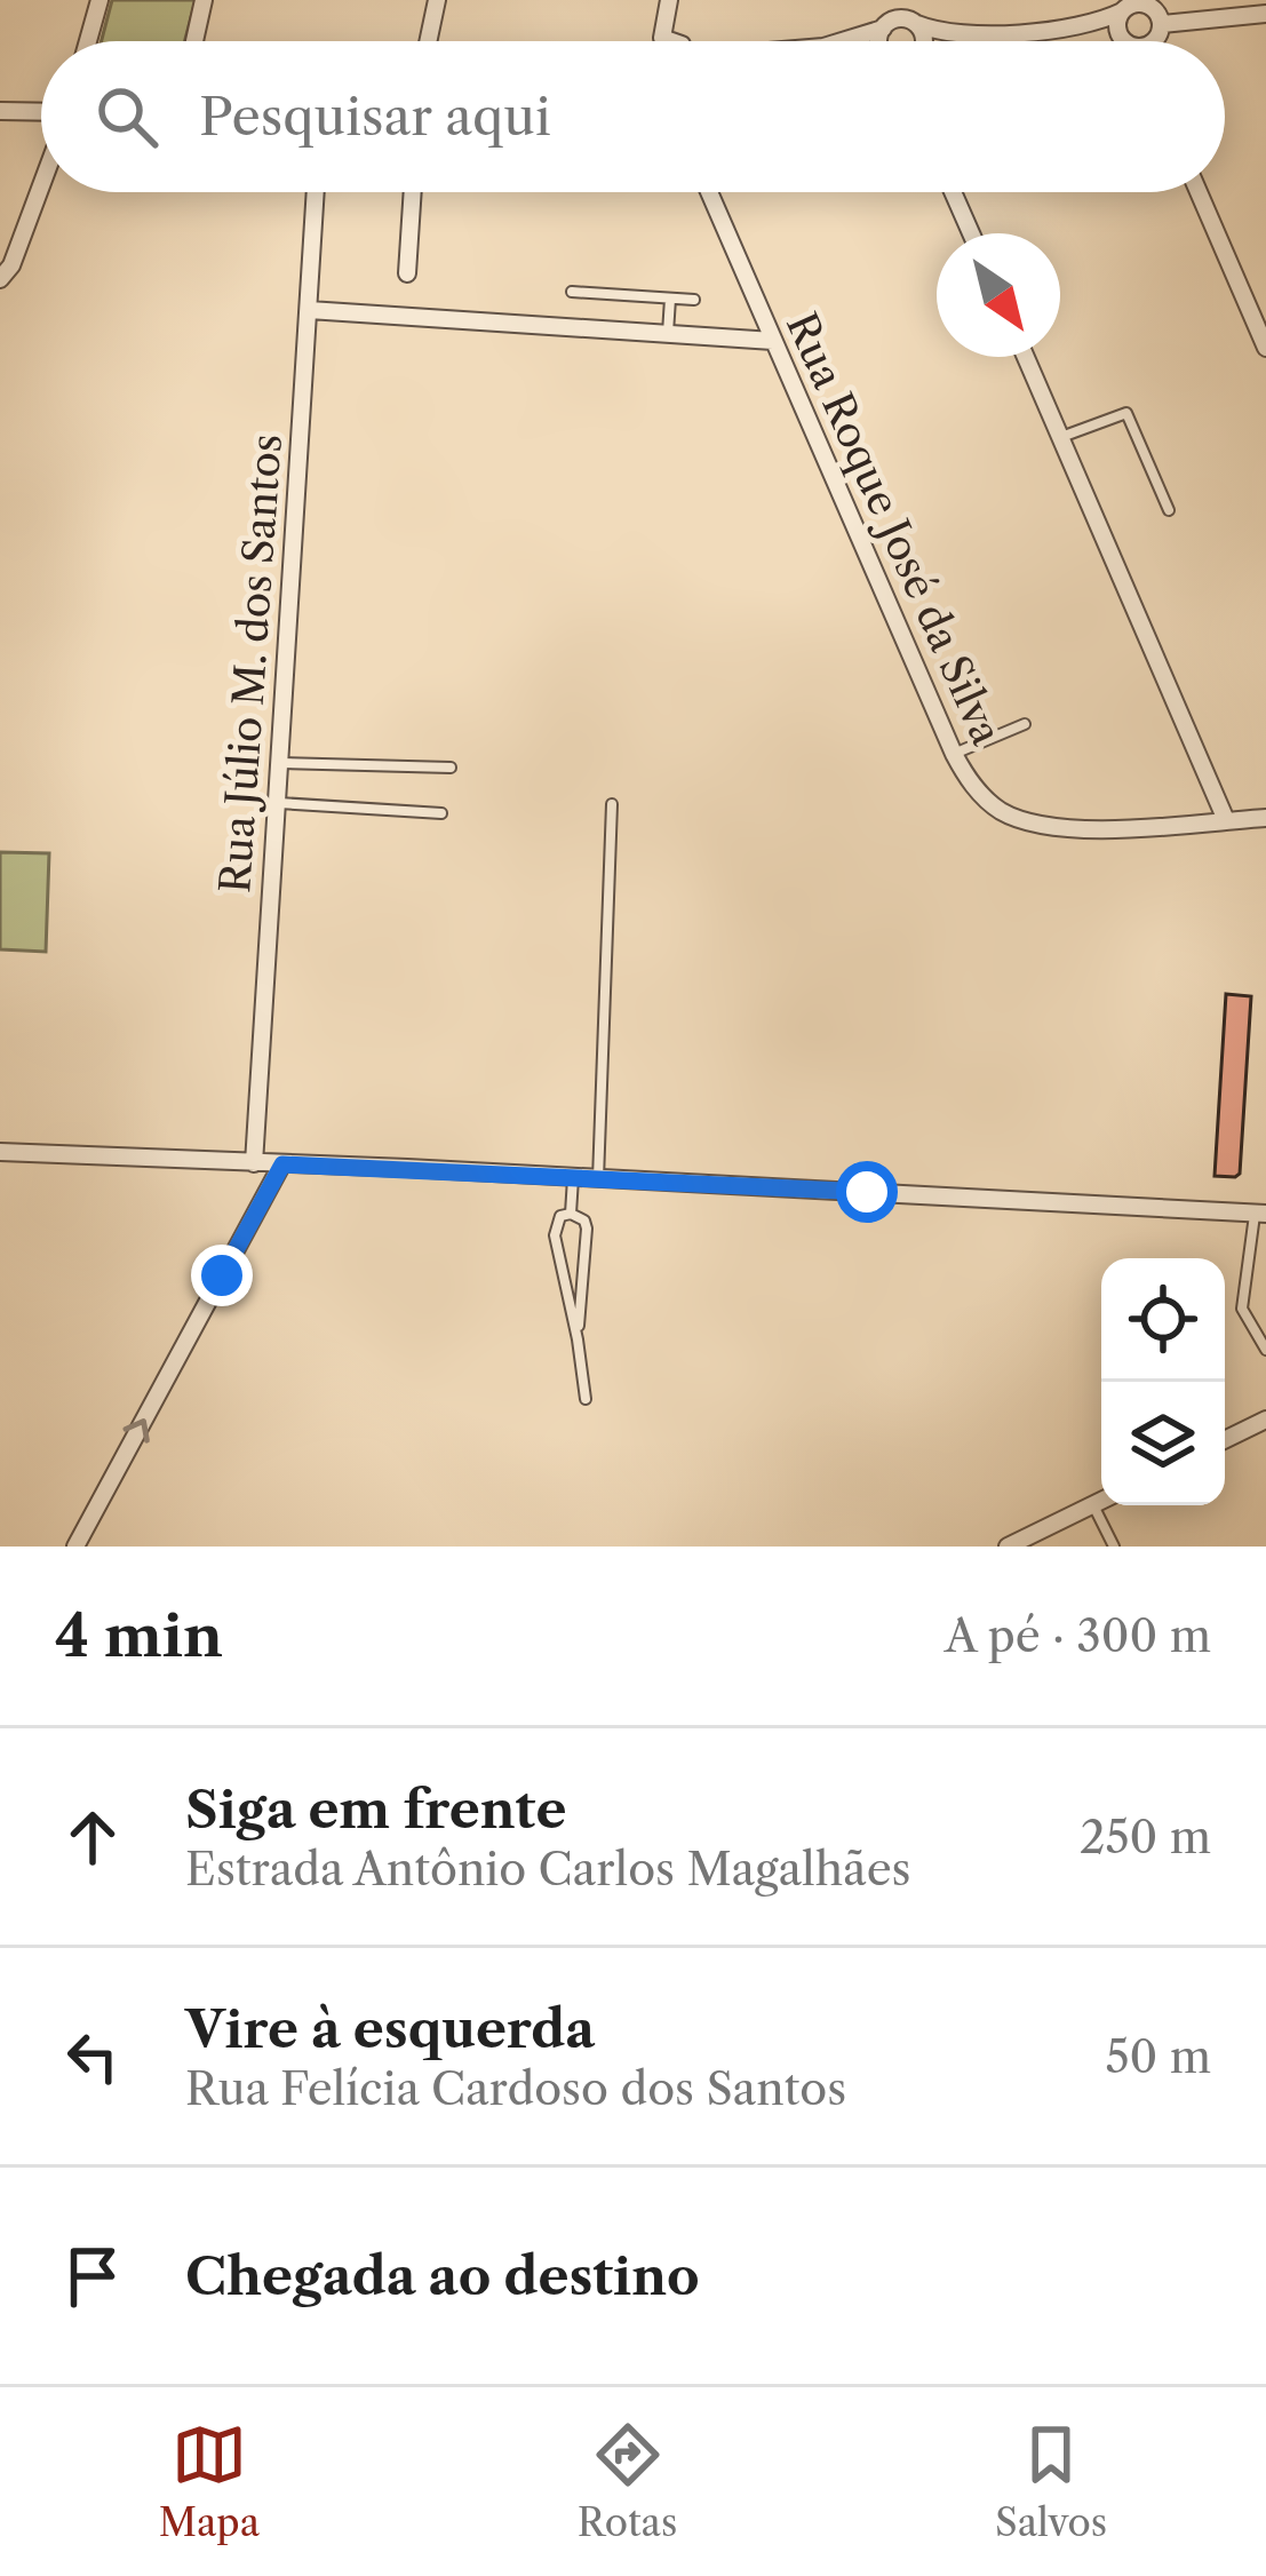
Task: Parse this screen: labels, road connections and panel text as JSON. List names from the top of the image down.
{
  "streets": {
    "street": ["Rua Roque José da Silva", "Rua Júlio M. dos Santos"]
  },
  "north": "bottom right",
  "page": {
    "search": "Pesquisar aqui",
    "heading": ["4 min", "A pé · 300 m"],
    "list": [
      ["Siga em frente", "Estrada Antônio Carlos Magalhães", "250 m"],
      ["Vire à esquerda", "Rua Felícia Cardoso dos Santos", "50 m"],
      "Chegada ao destino"
    ],
    "nav": ["Mapa", "Rotas", "Salvos"]
  }
}
